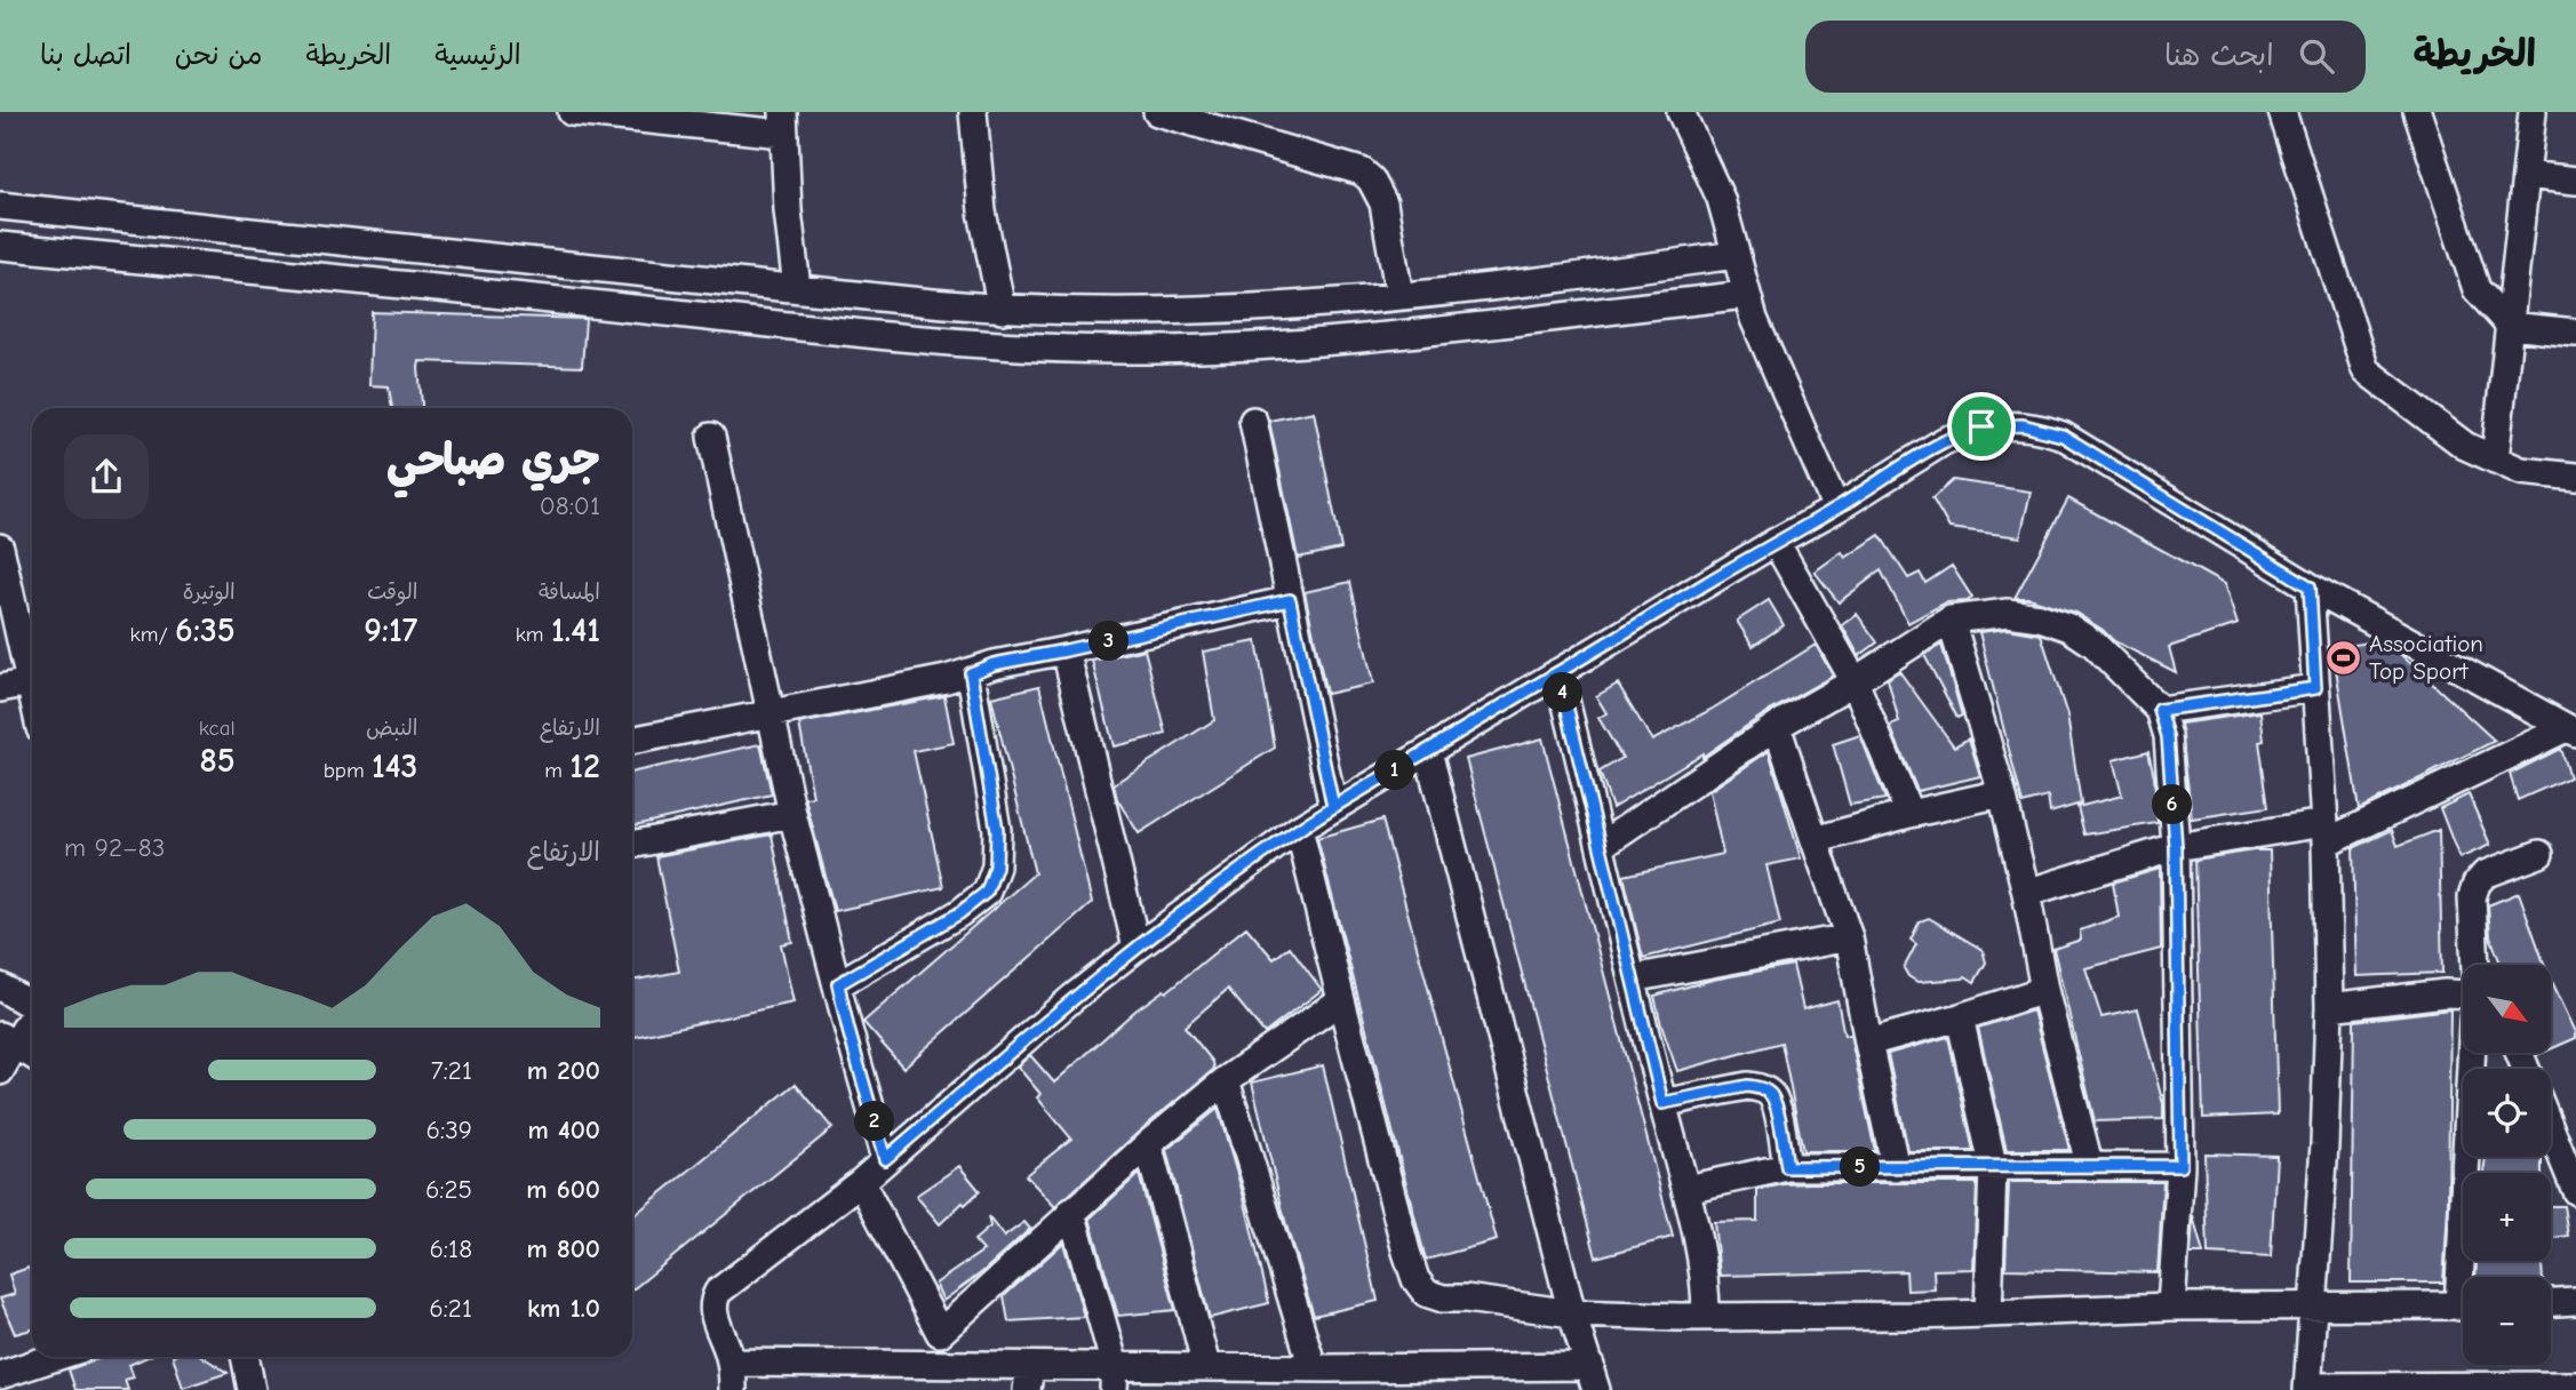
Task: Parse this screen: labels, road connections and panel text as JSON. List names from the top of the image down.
{
  "places": {
    "sports": ["Association Top Sport"]
  },
  "north": "bottom right",
  "page": {
    "header": "الخريطة",
    "search": "ابحث هنا",
    "nav": [
      "الرئيسية",
      "الخريطة",
      "من نحن",
      "اتصل بنا"
    ],
    "heading": ["جري صباحي", "08:01"],
    "stats": [
      ["المسافة", "1.41 km"],
      ["الوقت", "9:17"],
      ["الوتيرة", "6:35 /km"],
      ["الارتفاع", "12 m"],
      ["النبض", "143 bpm"],
      ["kcal", "85"]
    ],
    "pins": [
      "3",
      "4",
      "1",
      "6",
      "2",
      "5"
    ],
    "chart": ["الارتفاع", "83–92 m"],
    "map_buttons": ["+", "−"],
    "list": [
      {
        "name": "200 m",
        "note": "7:21"
      },
      {
        "name": "400 m",
        "note": "6:39"
      },
      {
        "name": "600 m",
        "note": "6:25"
      },
      {
        "name": "800 m",
        "note": "6:18"
      },
      {
        "name": "1.0 km",
        "note": "6:21"
      }
    ]
  }
}
